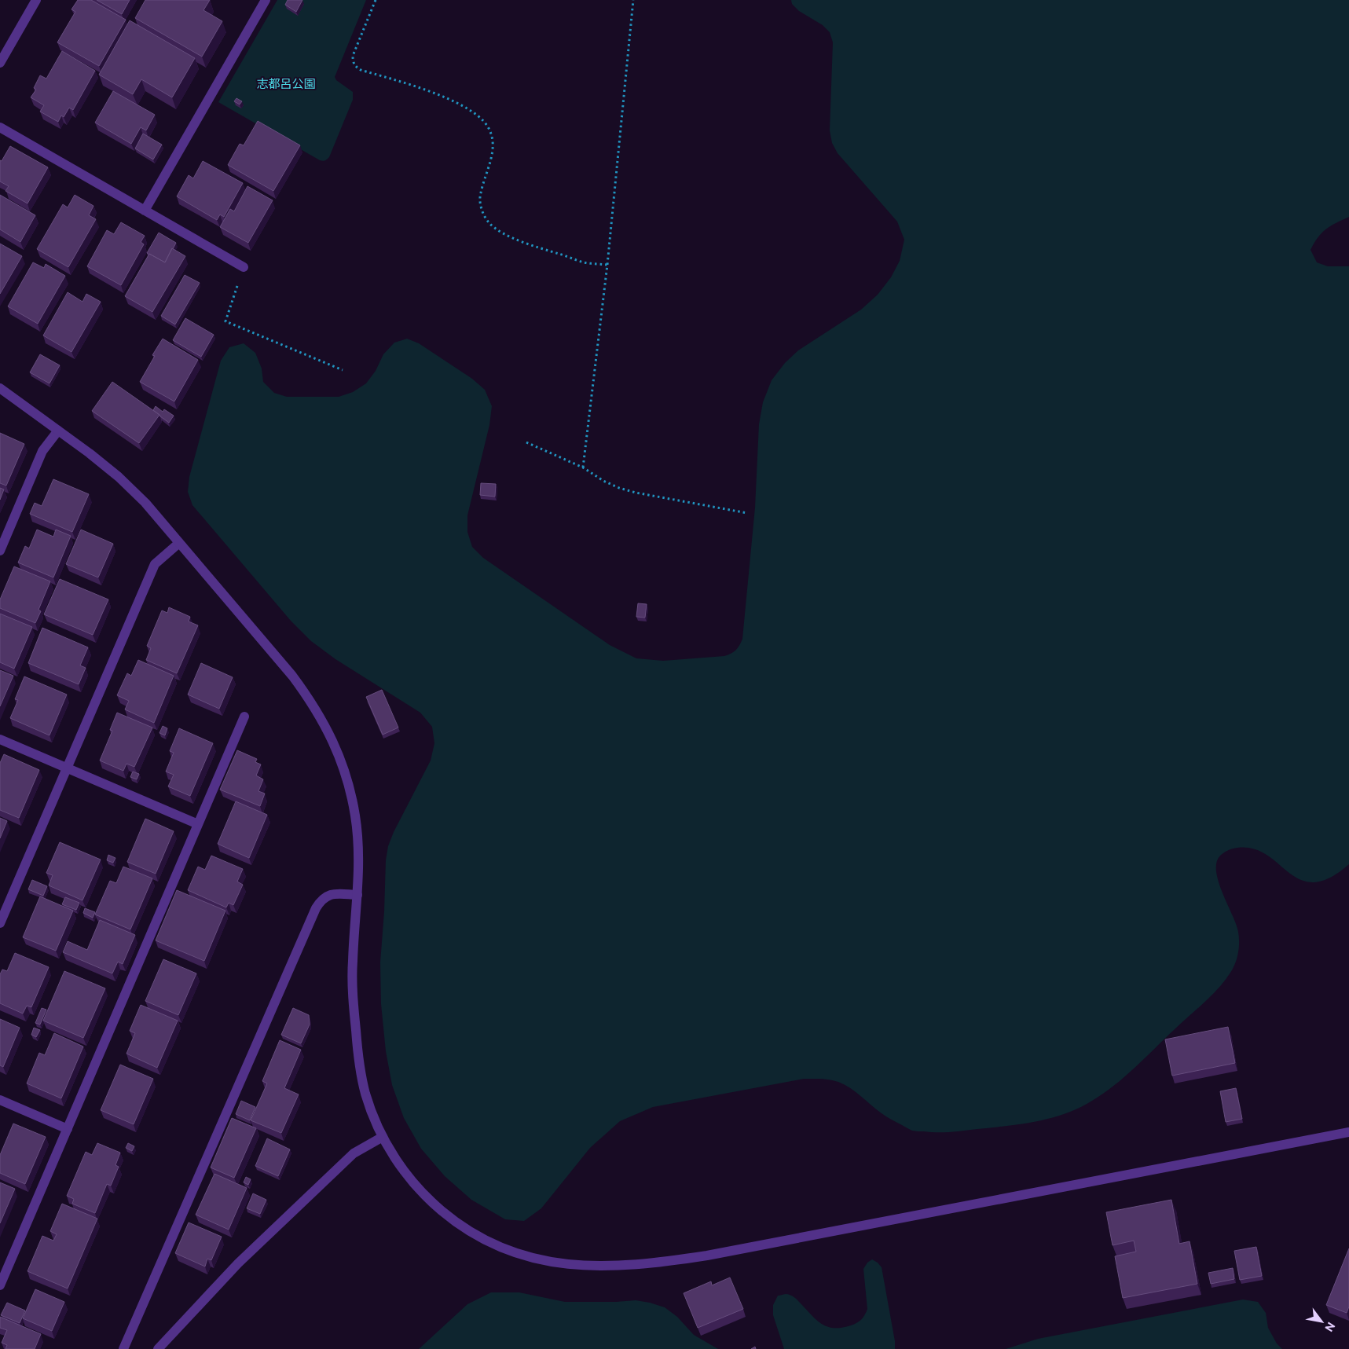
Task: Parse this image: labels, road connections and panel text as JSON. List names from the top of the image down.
{
  "parks": ["志都呂公園"],
  "north": "bottom right"
}
